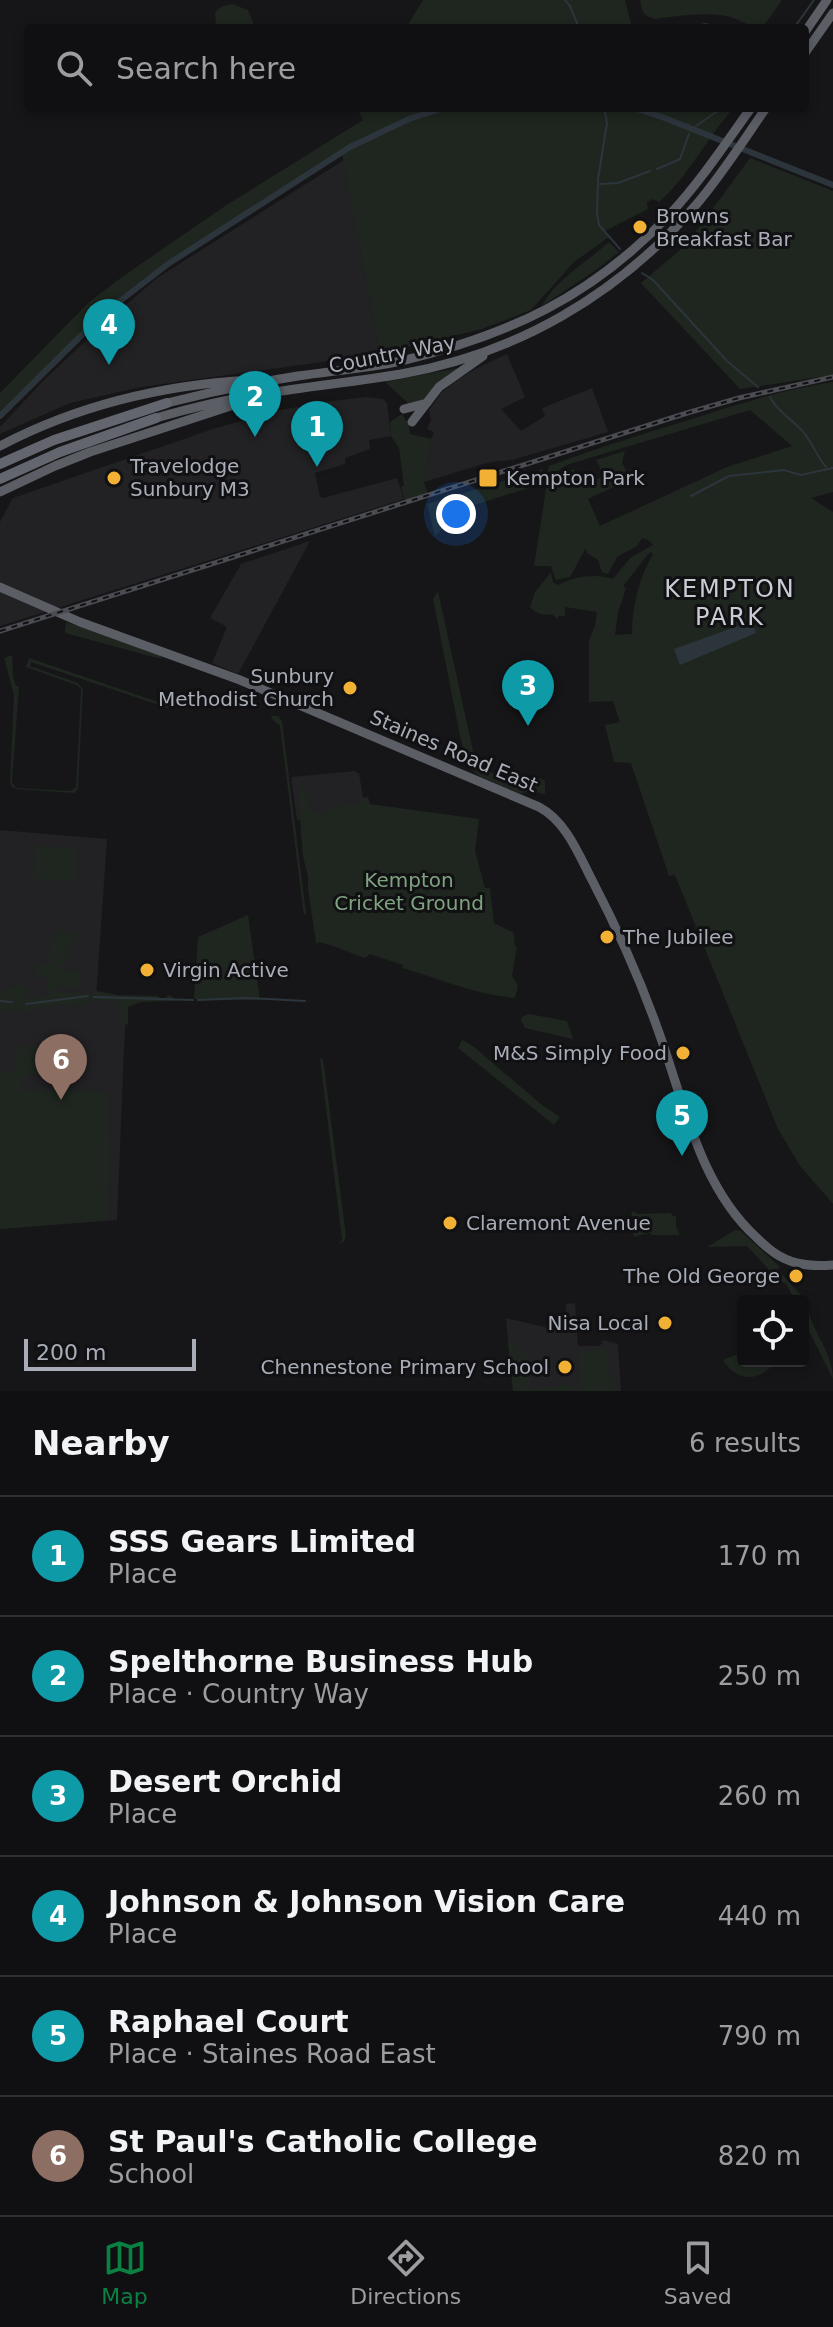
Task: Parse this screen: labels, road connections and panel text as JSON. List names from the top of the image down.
{
  "streets": {
    "highway": ["Country Way", "Staines Road East"]
  },
  "districts": ["KEMPTON PARK"],
  "parks": ["Kempton Cricket Ground"],
  "places": {
    "other": [
      "Browns Breakfast Bar",
      "Travelodge Sunbury M3",
      "Sunbury Methodist Church",
      "The Jubilee",
      "Virgin Active",
      "M&S Simply Food",
      "Claremont Avenue",
      "The Old George",
      "Nisa Local",
      "Chennestone Primary School"
    ],
    "transit": ["Kempton Park"]
  },
  "scale_bar": "200 m",
  "page": {
    "search": "Search here",
    "pins": [
      "4",
      "2",
      "1",
      "3",
      "6",
      "5"
    ],
    "scale": "200 m",
    "heading": ["Nearby", "6 results"],
    "list": [
      {
        "mark": "1",
        "name": "SSS Gears Limited",
        "note": "Place",
        "value": "170 m"
      },
      {
        "mark": "2",
        "name": "Spelthorne Business Hub",
        "note": "Place · Country Way",
        "value": "250 m"
      },
      {
        "mark": "3",
        "name": "Desert Orchid",
        "note": "Place",
        "value": "260 m"
      },
      {
        "mark": "4",
        "name": "Johnson & Johnson Vision Care",
        "note": "Place",
        "value": "440 m"
      },
      {
        "mark": "5",
        "name": "Raphael Court",
        "note": "Place · Staines Road East",
        "value": "790 m"
      },
      {
        "mark": "6",
        "name": "St Paul's Catholic College",
        "note": "School",
        "value": "820 m"
      }
    ],
    "nav": ["Map", "Directions", "Saved"]
  }
}
